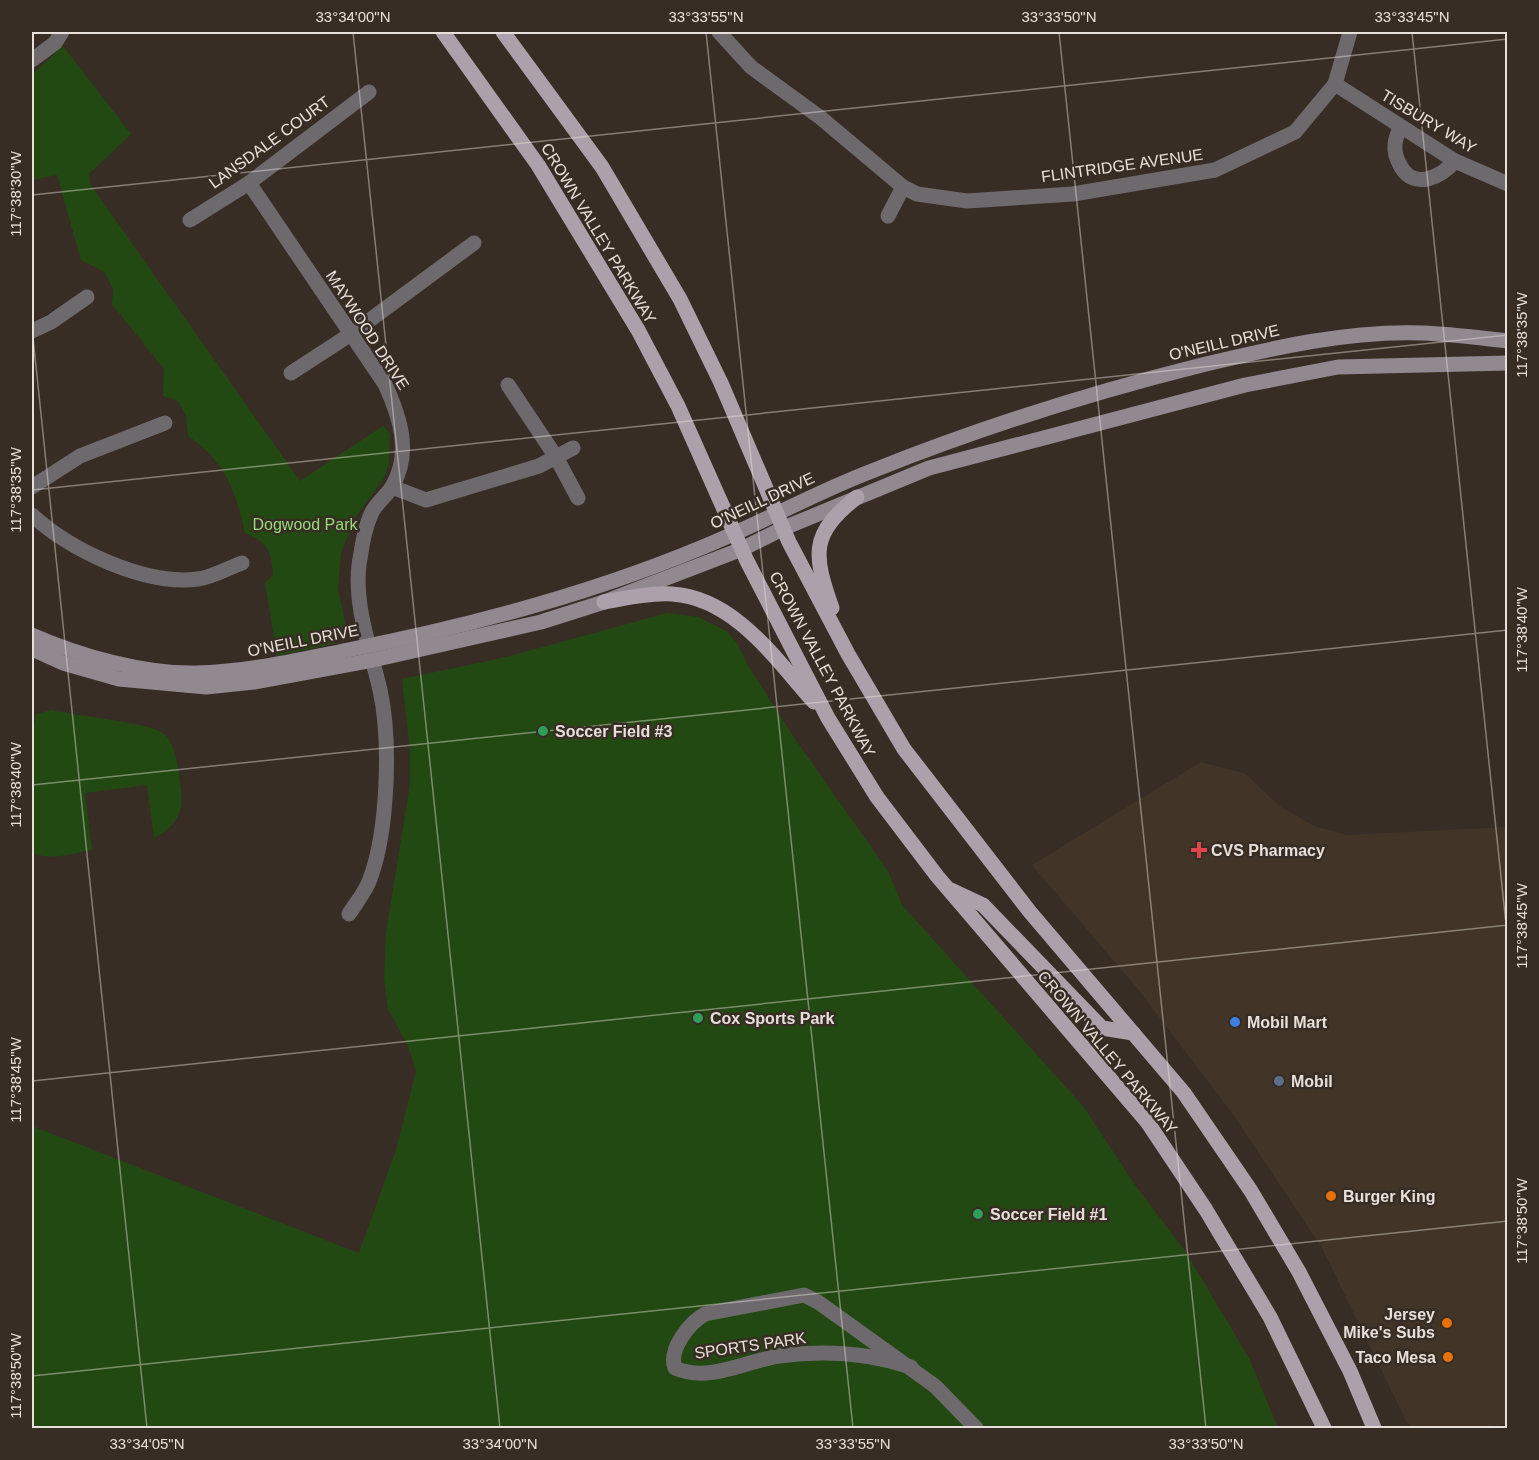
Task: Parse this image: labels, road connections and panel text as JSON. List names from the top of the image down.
{
  "streets": {
    "main road": ["CROWN VALLEY PARKWAY", "O'NEILL DRIVE"],
    "street": [
      "TISBURY WAY",
      "LANSDALE COURT",
      "FLINTRIDGE AVENUE",
      "MAYWOOD DRIVE",
      "SPORTS PARK"
    ]
  },
  "crossings": [
    ["TISBURY WAY", "FLINTRIDGE AVENUE"],
    ["LANSDALE COURT", "MAYWOOD DRIVE"],
    ["CROWN VALLEY PARKWAY", "O'NEILL DRIVE"],
    ["MAYWOOD DRIVE", "O'NEILL DRIVE"]
  ],
  "parks": ["Dogwood Park"],
  "places": {
    "other": [
      "Soccer Field #3",
      "Cox Sports Park",
      "Mobil Mart",
      "Mobil",
      "Burger King",
      "Soccer Field #1",
      "Jersey Mike's Subs",
      "Taco Mesa"
    ],
    "health": ["CVS Pharmacy"]
  },
  "coordinates": [
    "33°34'00\"N",
    "33°33'55\"N",
    "33°33'50\"N",
    "33°33'45\"N",
    "117°38'30\"W",
    "117°38'35\"W",
    "117°38'40\"W",
    "117°38'45\"W",
    "117°38'50\"W",
    "33°34'05\"N"
  ]
}
